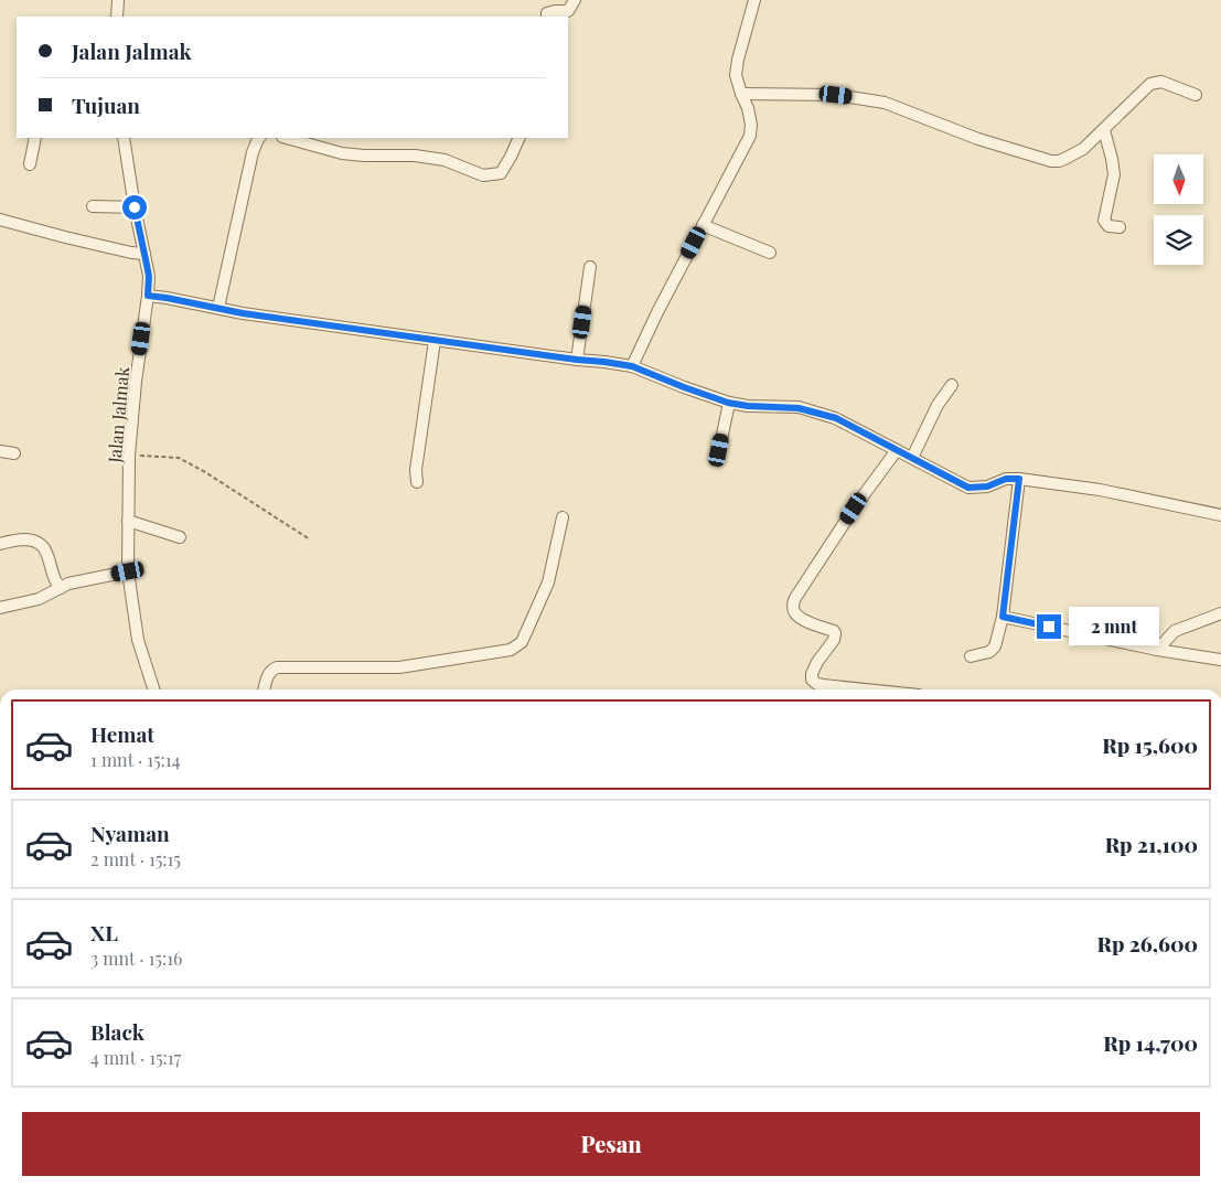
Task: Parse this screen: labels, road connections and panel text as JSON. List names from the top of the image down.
{
  "streets": {
    "street": ["Jalan Jalmak"]
  },
  "north": "bottom",
  "page": {
    "banner": ["Jalan Jalmak", "Tujuan"],
    "bubble": "2 mnt",
    "list": [
      {
        "name": "Hemat",
        "note": "1 mnt · 15:14",
        "value": "Rp 15,600"
      },
      {
        "name": "Nyaman",
        "note": "2 mnt · 15:15",
        "value": "Rp 21,100"
      },
      {
        "name": "XL",
        "note": "3 mnt · 15:16",
        "value": "Rp 26,600"
      },
      {
        "name": "Black",
        "note": "4 mnt · 15:17",
        "value": "Rp 14,700"
      }
    ],
    "buttons": "Pesan"
  }
}
